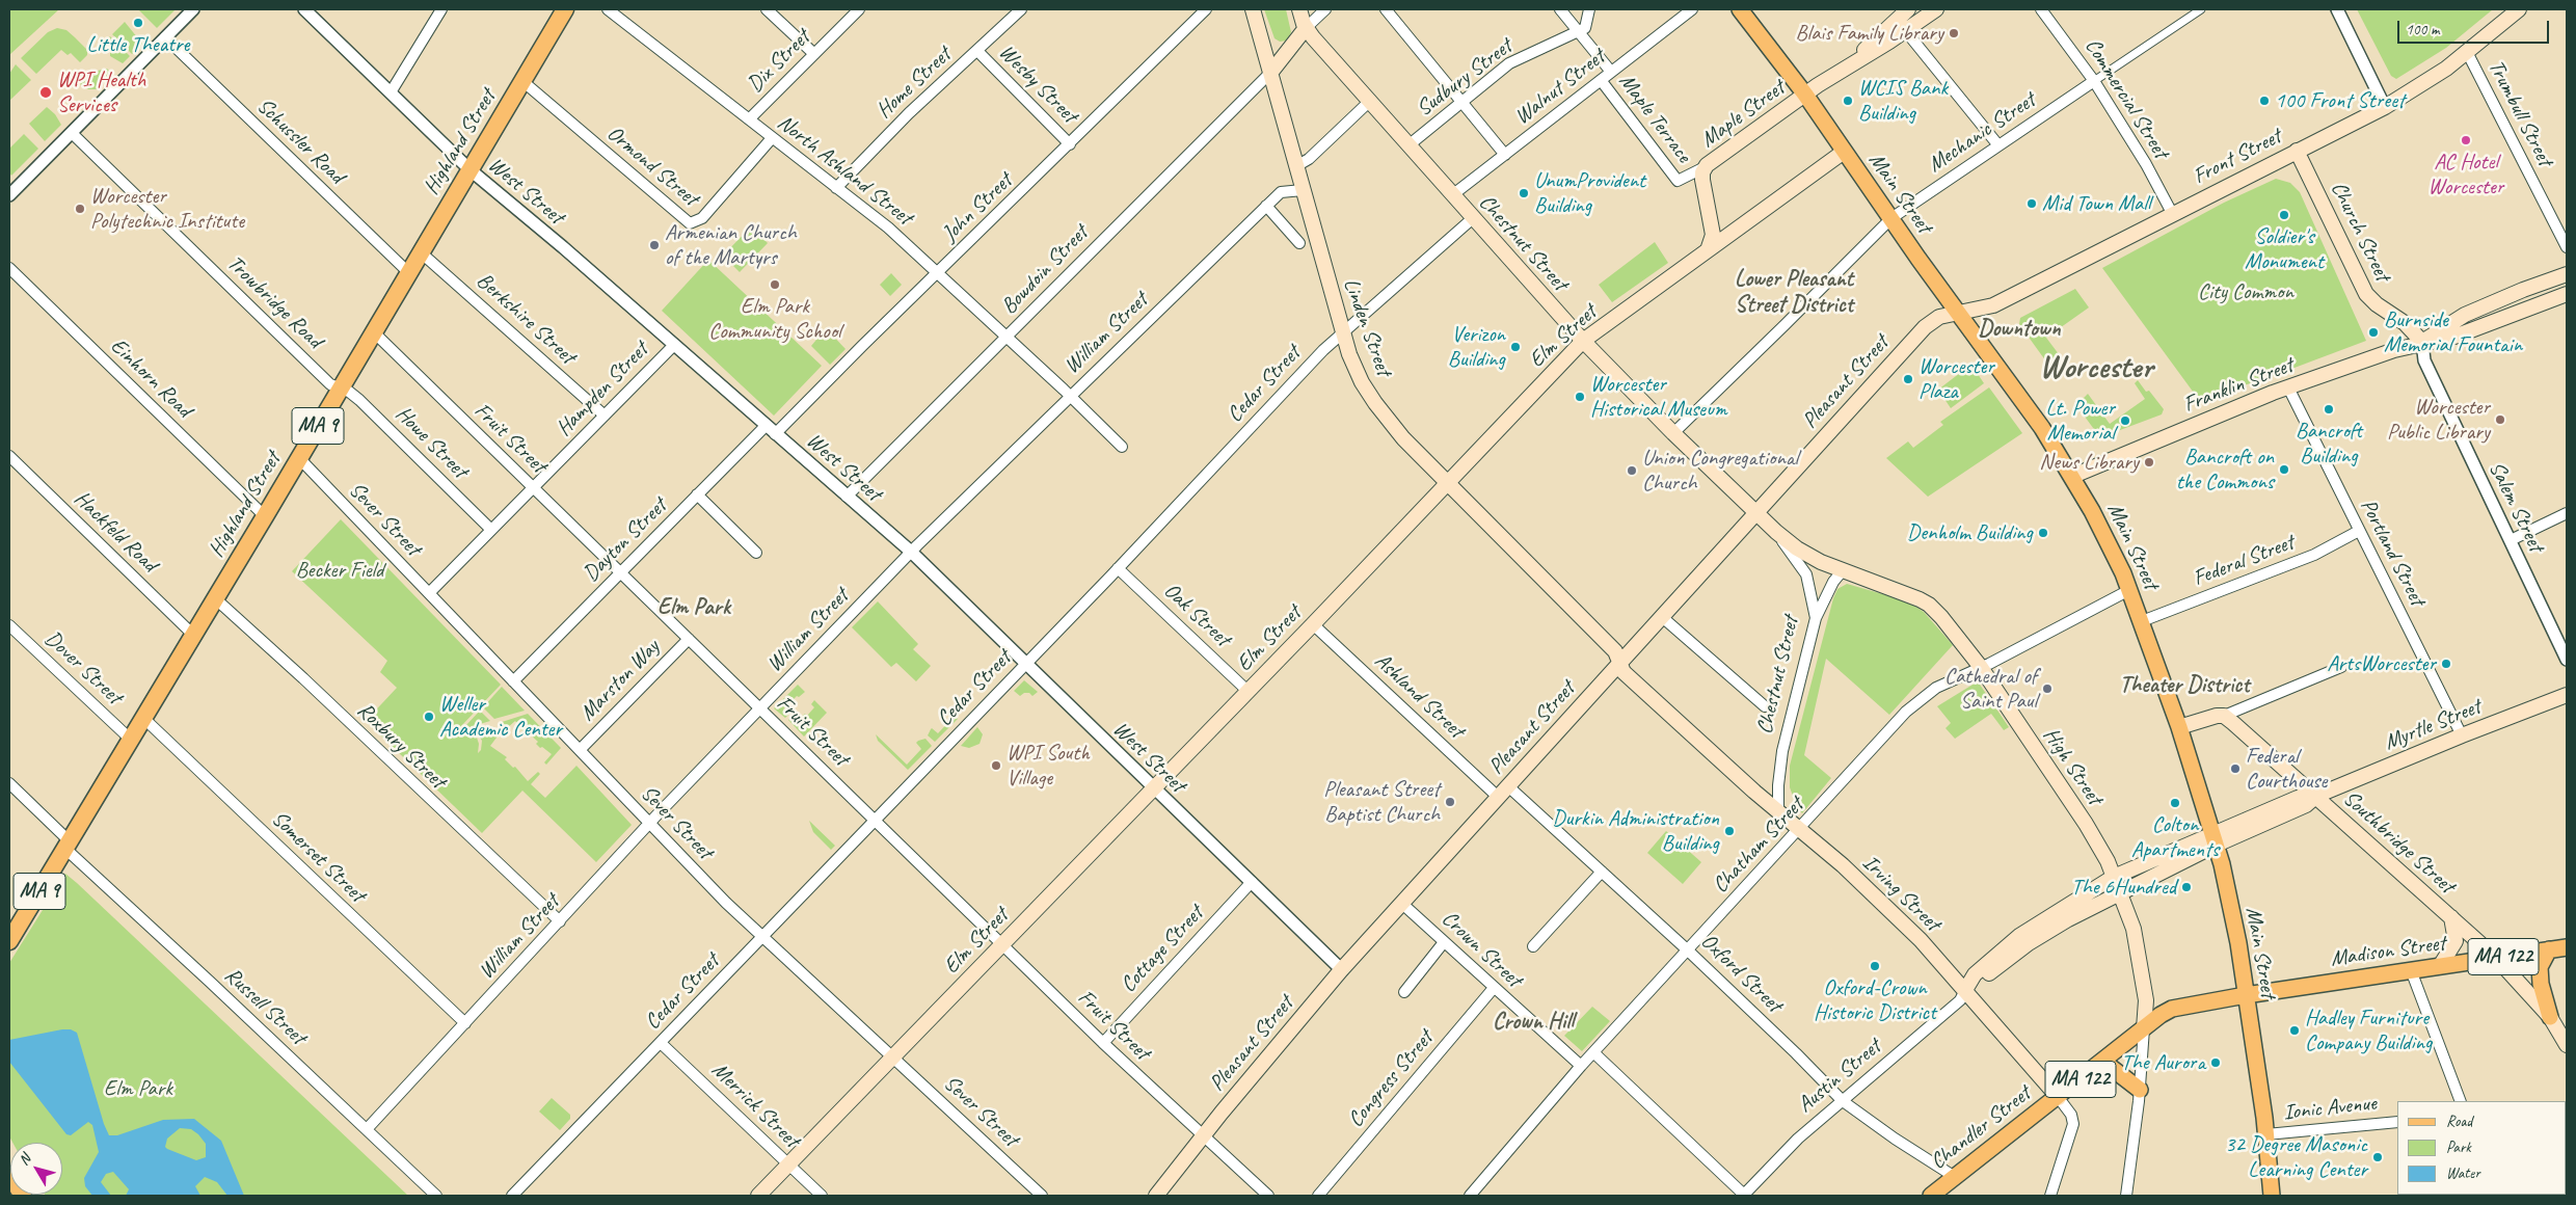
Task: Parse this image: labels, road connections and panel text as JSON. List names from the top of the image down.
{
  "streets": {
    "highway": ["Highland Street", "MA 9"],
    "main road": [
      "Maple Street",
      "Front Street",
      "Main Street",
      "Church Street",
      "Chestnut Street",
      "Linden Street",
      "Elm Street",
      "Pleasant Street",
      "Franklin Street",
      "Myrtle Street",
      "High Street",
      "Southbridge Street",
      "Irving Street",
      "Madison Street",
      "MA 122",
      "Austin Street",
      "Chandler Street"
    ],
    "street": [
      "Dix Street",
      "Sudbury Street",
      "Home Street",
      "Wesby Street",
      "Walnut Street",
      "Commercial Street",
      "Trumbull Street",
      "Maple Terrace",
      "Mechanic Street",
      "Schussler Road",
      "Ormond Street",
      "North Ashland Street",
      "West Street",
      "John Street",
      "Bowdoin Street",
      "Trowbridge Road",
      "Berkshire Street",
      "William Street",
      "Einhorn Road",
      "Cedar Street",
      "Hampden Street",
      "Fruit Street",
      "Howe Street",
      "Salem Street",
      "Sever Street",
      "Hackfeld Road",
      "Dayton Street",
      "Portland Street",
      "Federal Street",
      "Oak Street",
      "Dover Street",
      "Marston Way",
      "Ashland Street",
      "Roxbury Street",
      "Chatham Street",
      "Somerset Street",
      "Cottage Street",
      "Crown Street",
      "Oxford Street",
      "Russell Street",
      "Congress Street",
      "Merrick Street",
      "Ionic Avenue"
    ]
  },
  "crossings": [
    ["Dix Street", "North Ashland Street"],
    ["Sudbury Street", "Chestnut Street"],
    ["Home Street", "Wesby Street"],
    ["Home Street", "North Ashland Street"],
    ["Wesby Street", "John Street"],
    ["Walnut Street", "Maple Terrace"],
    ["Walnut Street", "Chestnut Street"],
    ["Commercial Street", "Mechanic Street"],
    ["Commercial Street", "Front Street"],
    ["Trumbull Street", "Front Street"],
    ["Maple Street", "Maple Terrace"],
    ["Maple Street", "Main Street"],
    ["Maple Street", "Elm Street"],
    ["Mechanic Street", "Main Street"],
    ["Mechanic Street", "Chestnut Street"],
    ["Schussler Road", "Highland Street"],
    ["Highland Street", "Ormond Street"],
    ["Highland Street", "West Street"],
    ["Highland Street", "Trowbridge Road"],
    ["Highland Street", "Berkshire Street"],
    ["Highland Street", "Einhorn Road"],
    ["Highland Street", "Fruit Street"],
    ["Highland Street", "Howe Street"],
    ["Highland Street", "Sever Street"],
    ["Highland Street", "Hackfeld Road"],
    ["Highland Street", "Dover Street"],
    ["Highland Street", "Roxbury Street"],
    ["Highland Street", "Somerset Street"],
    ["Highland Street", "Russell Street"],
    ["Front Street", "Main Street"],
    ["Front Street", "Church Street"],
    ["Front Street", "Pleasant Street"],
    ["Ormond Street", "North Ashland Street"],
    ["North Ashland Street", "John Street"],
    ["North Ashland Street", "Bowdoin Street"],
    ["North Ashland Street", "William Street"],
    ["West Street", "John Street"],
    ["West Street", "Bowdoin Street"],
    ["West Street", "William Street"],
    ["West Street", "Elm Street"],
    ["West Street", "Pleasant Street"],
    ["West Street", "Cedar Street"],
    ["West Street", "Hampden Street"],
    ["West Street", "Dayton Street"],
    ["West Street", "Cottage Street"],
    ["Main Street", "Elm Street"],
    ["Main Street", "Pleasant Street"],
    ["Main Street", "Franklin Street"],
    ["Main Street", "Federal Street"],
    ["Main Street", "Myrtle Street"],
    ["Main Street", "Chatham Street"],
    ["Main Street", "Madison Street"],
    ["Main Street", "Austin Street"],
    ["Main Street", "Ionic Avenue"],
    ["Main Street", "Chandler Street"],
    ["Church Street", "Franklin Street"],
    ["Church Street", "Salem Street"],
    ["Chestnut Street", "Elm Street"],
    ["Chestnut Street", "Pleasant Street"],
    ["Chestnut Street", "Cedar Street"],
    ["Chestnut Street", "High Street"],
    ["Chestnut Street", "Irving Street"],
    ["Bowdoin Street", "Linden Street"],
    ["Trowbridge Road", "Howe Street"],
    ["Berkshire Street", "Hampden Street"],
    ["Linden Street", "William Street"],
    ["Linden Street", "Elm Street"],
    ["Linden Street", "Pleasant Street"],
    ["Linden Street", "Cedar Street"],
    ["Linden Street", "Irving Street"],
    ["William Street", "Fruit Street"],
    ["William Street", "Sever Street"],
    ["William Street", "Roxbury Street"],
    ["William Street", "Somerset Street"],
    ["William Street", "Russell Street"],
    ["Elm Street", "Fruit Street"],
    ["Elm Street", "Sever Street"],
    ["Elm Street", "Oak Street"],
    ["Elm Street", "Ashland Street"],
    ["Elm Street", "Merrick Street"],
    ["Pleasant Street", "Fruit Street"],
    ["Pleasant Street", "Ashland Street"],
    ["Pleasant Street", "Irving Street"],
    ["Pleasant Street", "Crown Street"],
    ["Pleasant Street", "Oxford Street"],
    ["Cedar Street", "Fruit Street"],
    ["Cedar Street", "Sever Street"],
    ["Cedar Street", "Oak Street"],
    ["Cedar Street", "Merrick Street"],
    ["Franklin Street", "Salem Street"],
    ["Franklin Street", "Portland Street"],
    ["Hampden Street", "Fruit Street"],
    ["Hampden Street", "Howe Street"],
    ["Hampden Street", "Sever Street"],
    ["Fruit Street", "Dayton Street"],
    ["Fruit Street", "Marston Way"],
    ["Fruit Street", "Cottage Street"],
    ["Sever Street", "Dayton Street"],
    ["Sever Street", "Marston Way"],
    ["Portland Street", "Federal Street"],
    ["Portland Street", "Myrtle Street"],
    ["Myrtle Street", "Southbridge Street"],
    ["Myrtle Street", "Austin Street"],
    ["High Street", "Chatham Street"],
    ["High Street", "Austin Street"],
    ["High Street", "Chandler Street"],
    ["Southbridge Street", "Madison Street"],
    ["Chatham Street", "Irving Street"],
    ["Chatham Street", "Crown Street"],
    ["Chatham Street", "Oxford Street"],
    ["Irving Street", "Austin Street"],
    ["Irving Street", "Chandler Street"],
    ["Crown Street", "Congress Street"],
    ["Madison Street", "Chandler Street"],
    ["Oxford Street", "Austin Street"],
    ["Oxford Street", "Chandler Street"]
  ],
  "districts": [
    "Lower Pleasant Street District",
    "Downtown",
    "Worcester",
    "Elm Park",
    "Theater District",
    "Crown Hill"
  ],
  "parks": ["City Common", "Becker Field", "Elm Park"],
  "places": [
    "Little Theatre",
    "Blais Family Library",
    "WPI Health Services",
    "WCIS Bank Building",
    "100 Front Street",
    "AC Hotel Worcester",
    "UnumProvident Building",
    "Mid Town Mall",
    "Worcester Polytechnic Institute",
    "Soldier's Monument",
    "Armenian Church of the Martyrs",
    "Elm Park Community School",
    "Burnside Memorial Fountain",
    "Verizon Building",
    "Worcester Plaza",
    "Worcester Historical Museum",
    "Bancroft Building",
    "Worcester Public Library",
    "Lt. Power Memorial",
    "News Library",
    "Bancroft on the Commons",
    "Union Congregational Church",
    "Denholm Building",
    "ArtsWorcester",
    "Cathedral of Saint Paul",
    "Weller Academic Center",
    "WPI South Village",
    "Federal Courthouse",
    "Pleasant Street Baptist Church",
    "Colton Apartments",
    "Durkin Administration Building",
    "The 6Hundred",
    "Oxford-Crown Historic District",
    "Hadley Furniture Company Building",
    "The Aurora",
    "32 Degree Masonic Learning Center"
  ],
  "legend": ["Road", "Park", "Water"],
  "scale_bar": "100 m",
  "north": "top left"
}
